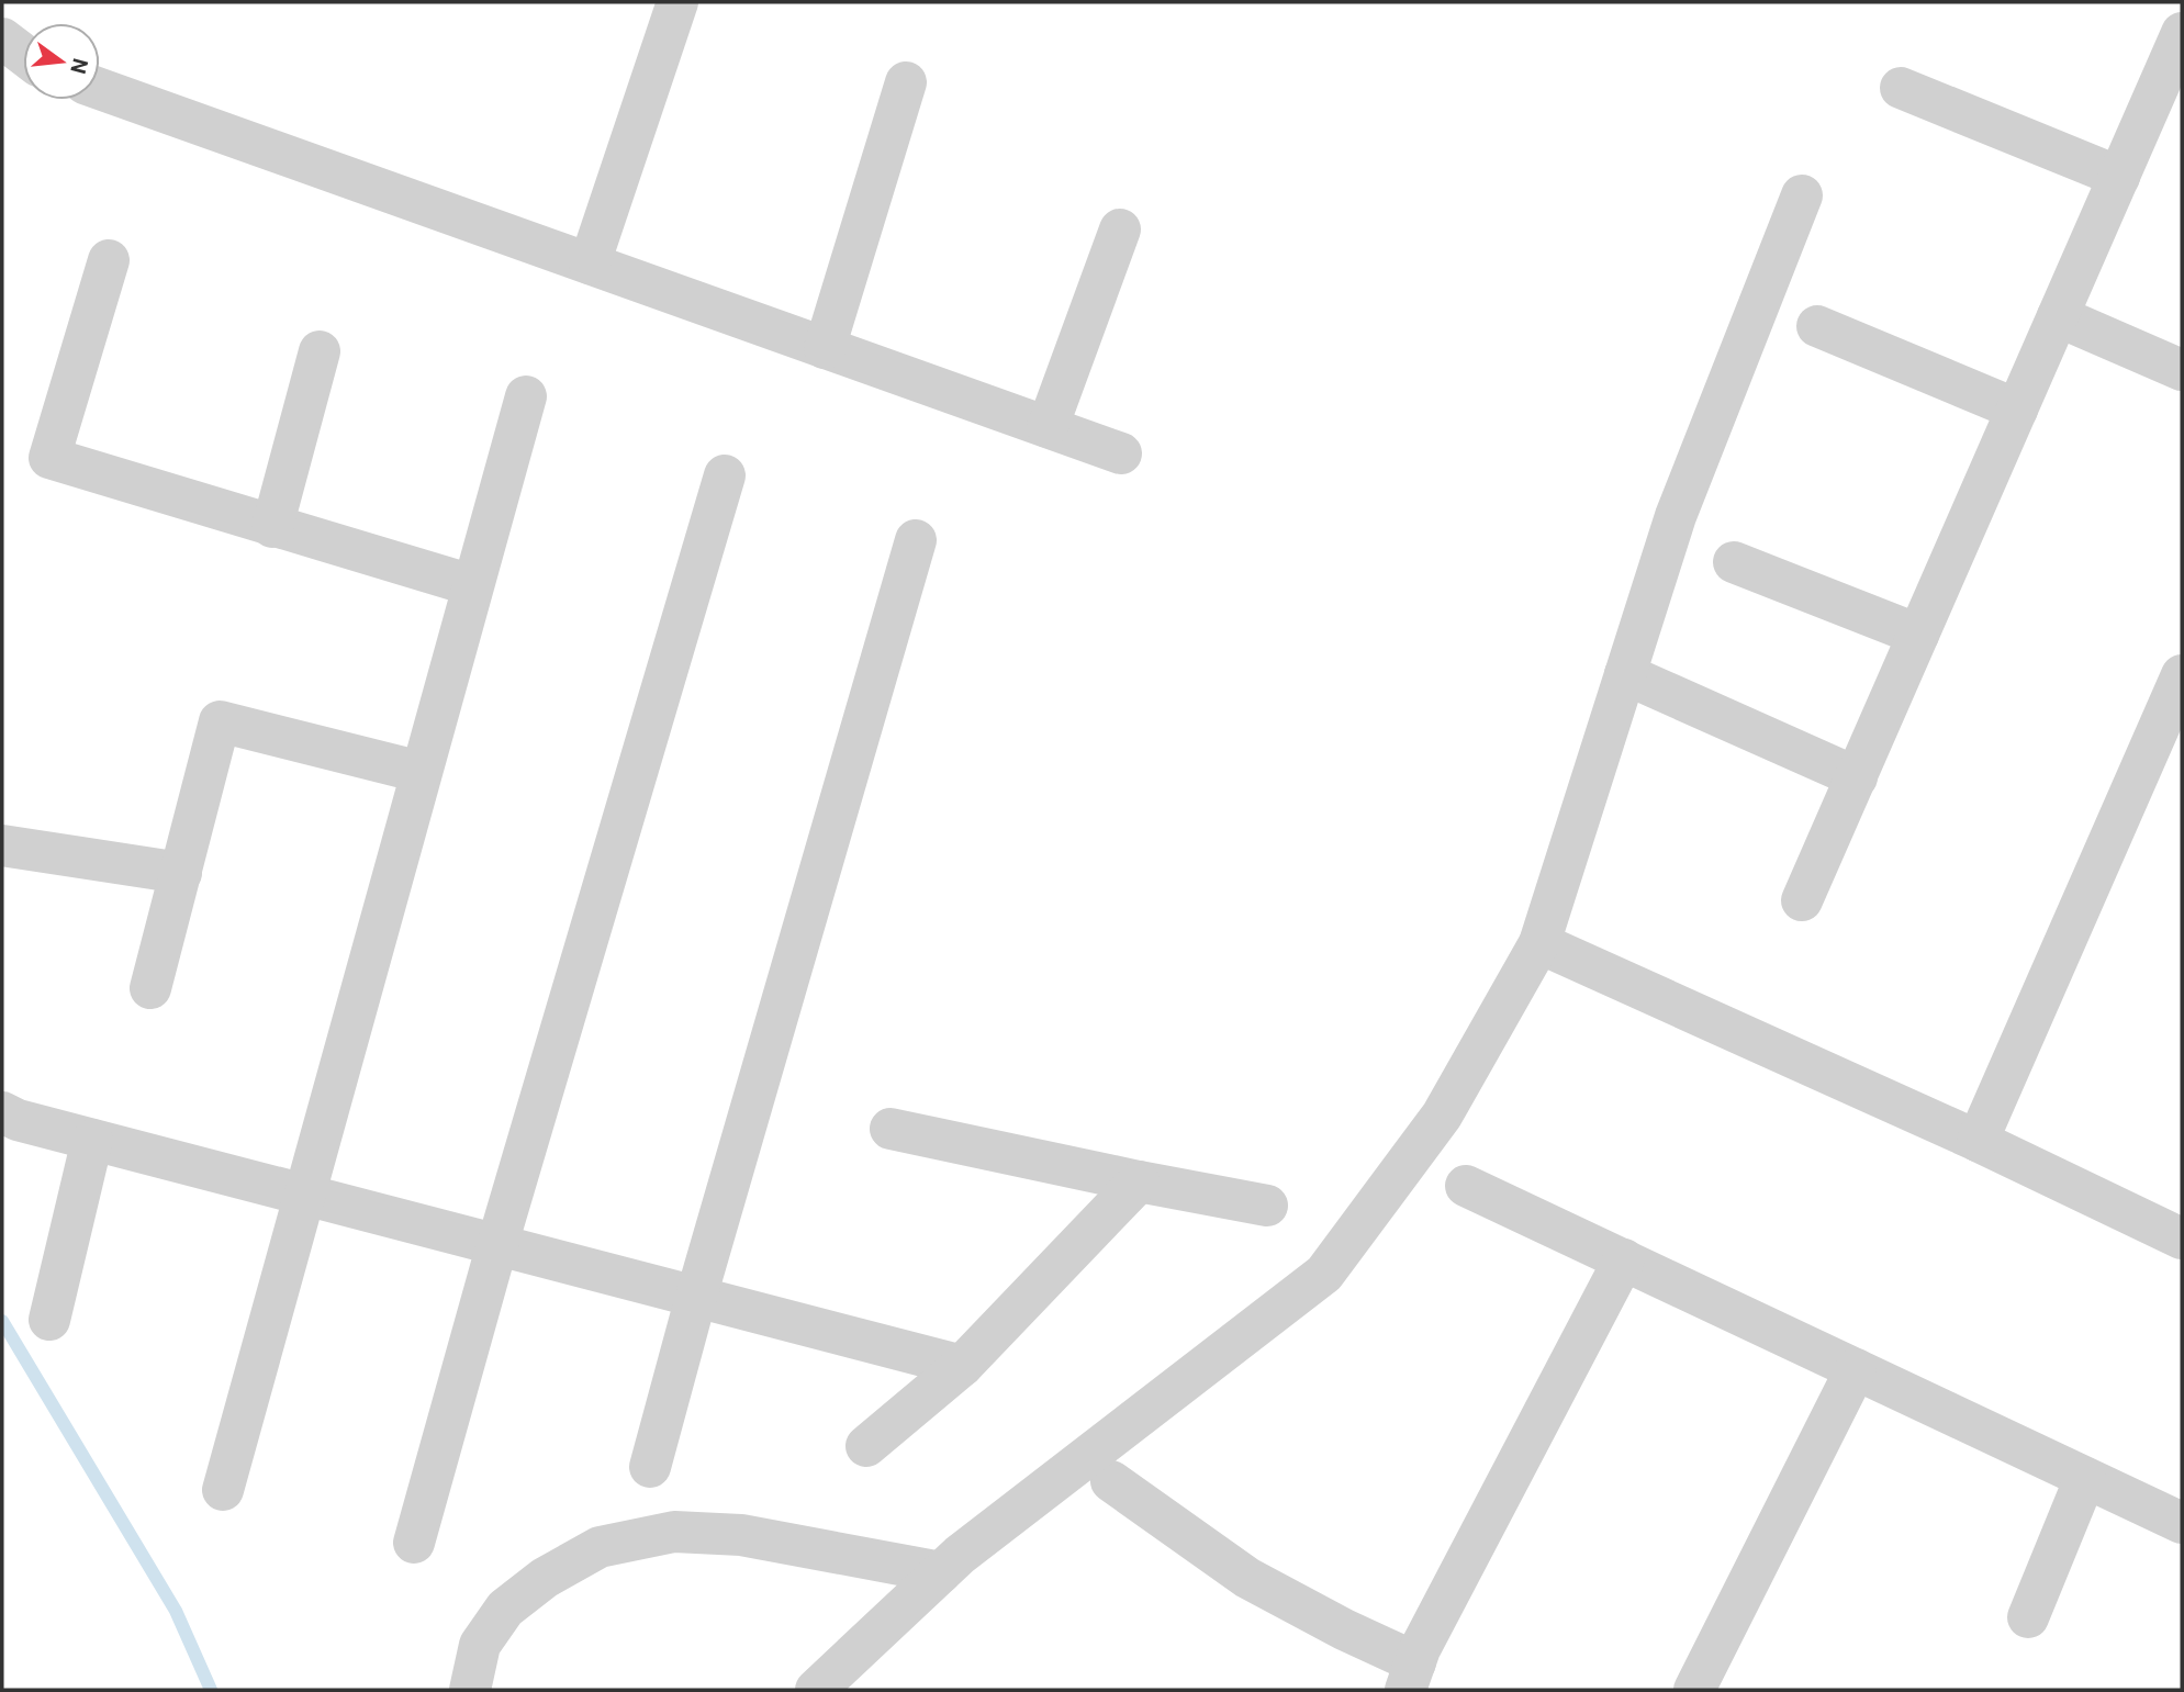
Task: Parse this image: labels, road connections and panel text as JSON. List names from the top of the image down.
{
  "north": "right"
}
